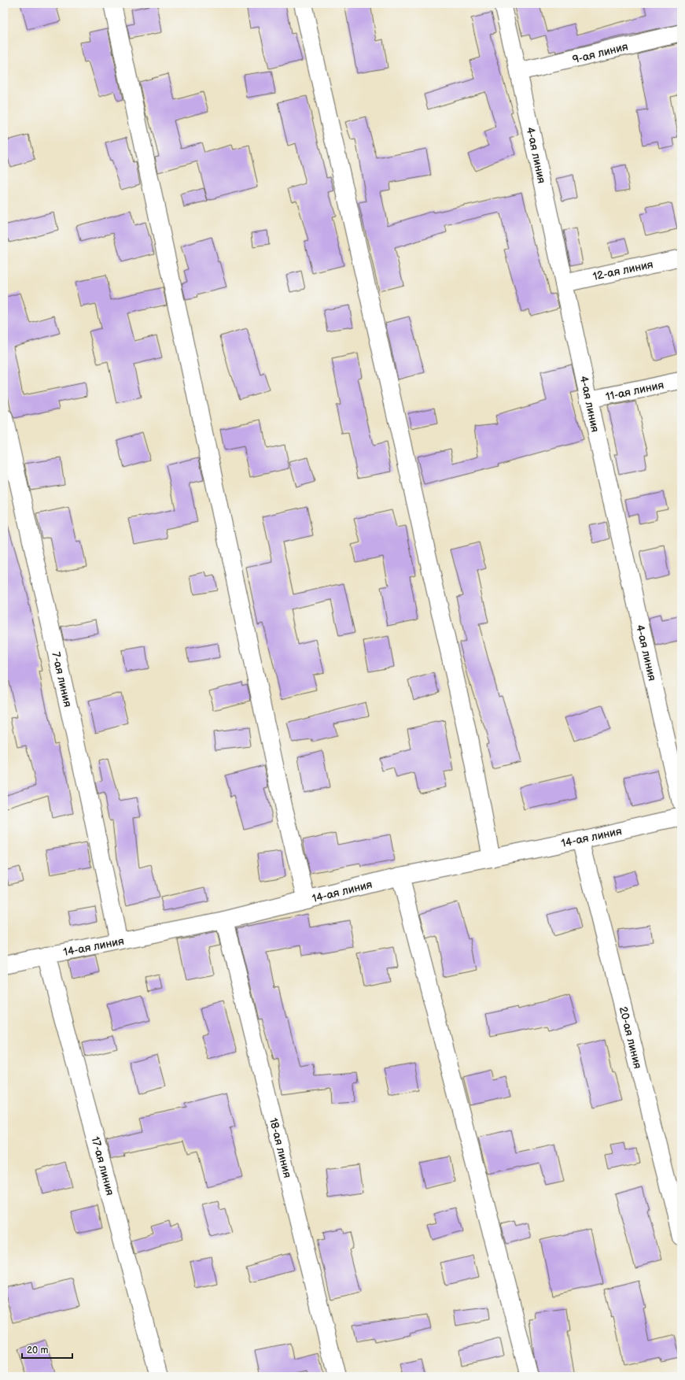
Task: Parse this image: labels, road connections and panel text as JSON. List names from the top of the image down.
{
  "streets": {
    "street": [
      "9-ая линия",
      "4-ая линия",
      "12-ая линия",
      "11-ая линия",
      "7-ая линия",
      "14-ая линия",
      "20-ая линия",
      "18-ая линия",
      "17-ая линия"
    ]
  },
  "crossings": [
    ["9-ая линия", "4-ая линия"],
    ["4-ая линия", "12-ая линия"],
    ["4-ая линия", "11-ая линия"],
    ["7-ая линия", "14-ая линия"],
    ["14-ая линия", "20-ая линия"],
    ["14-ая линия", "18-ая линия"],
    ["14-ая линия", "17-ая линия"]
  ],
  "scale_bar": "20 m"
}
